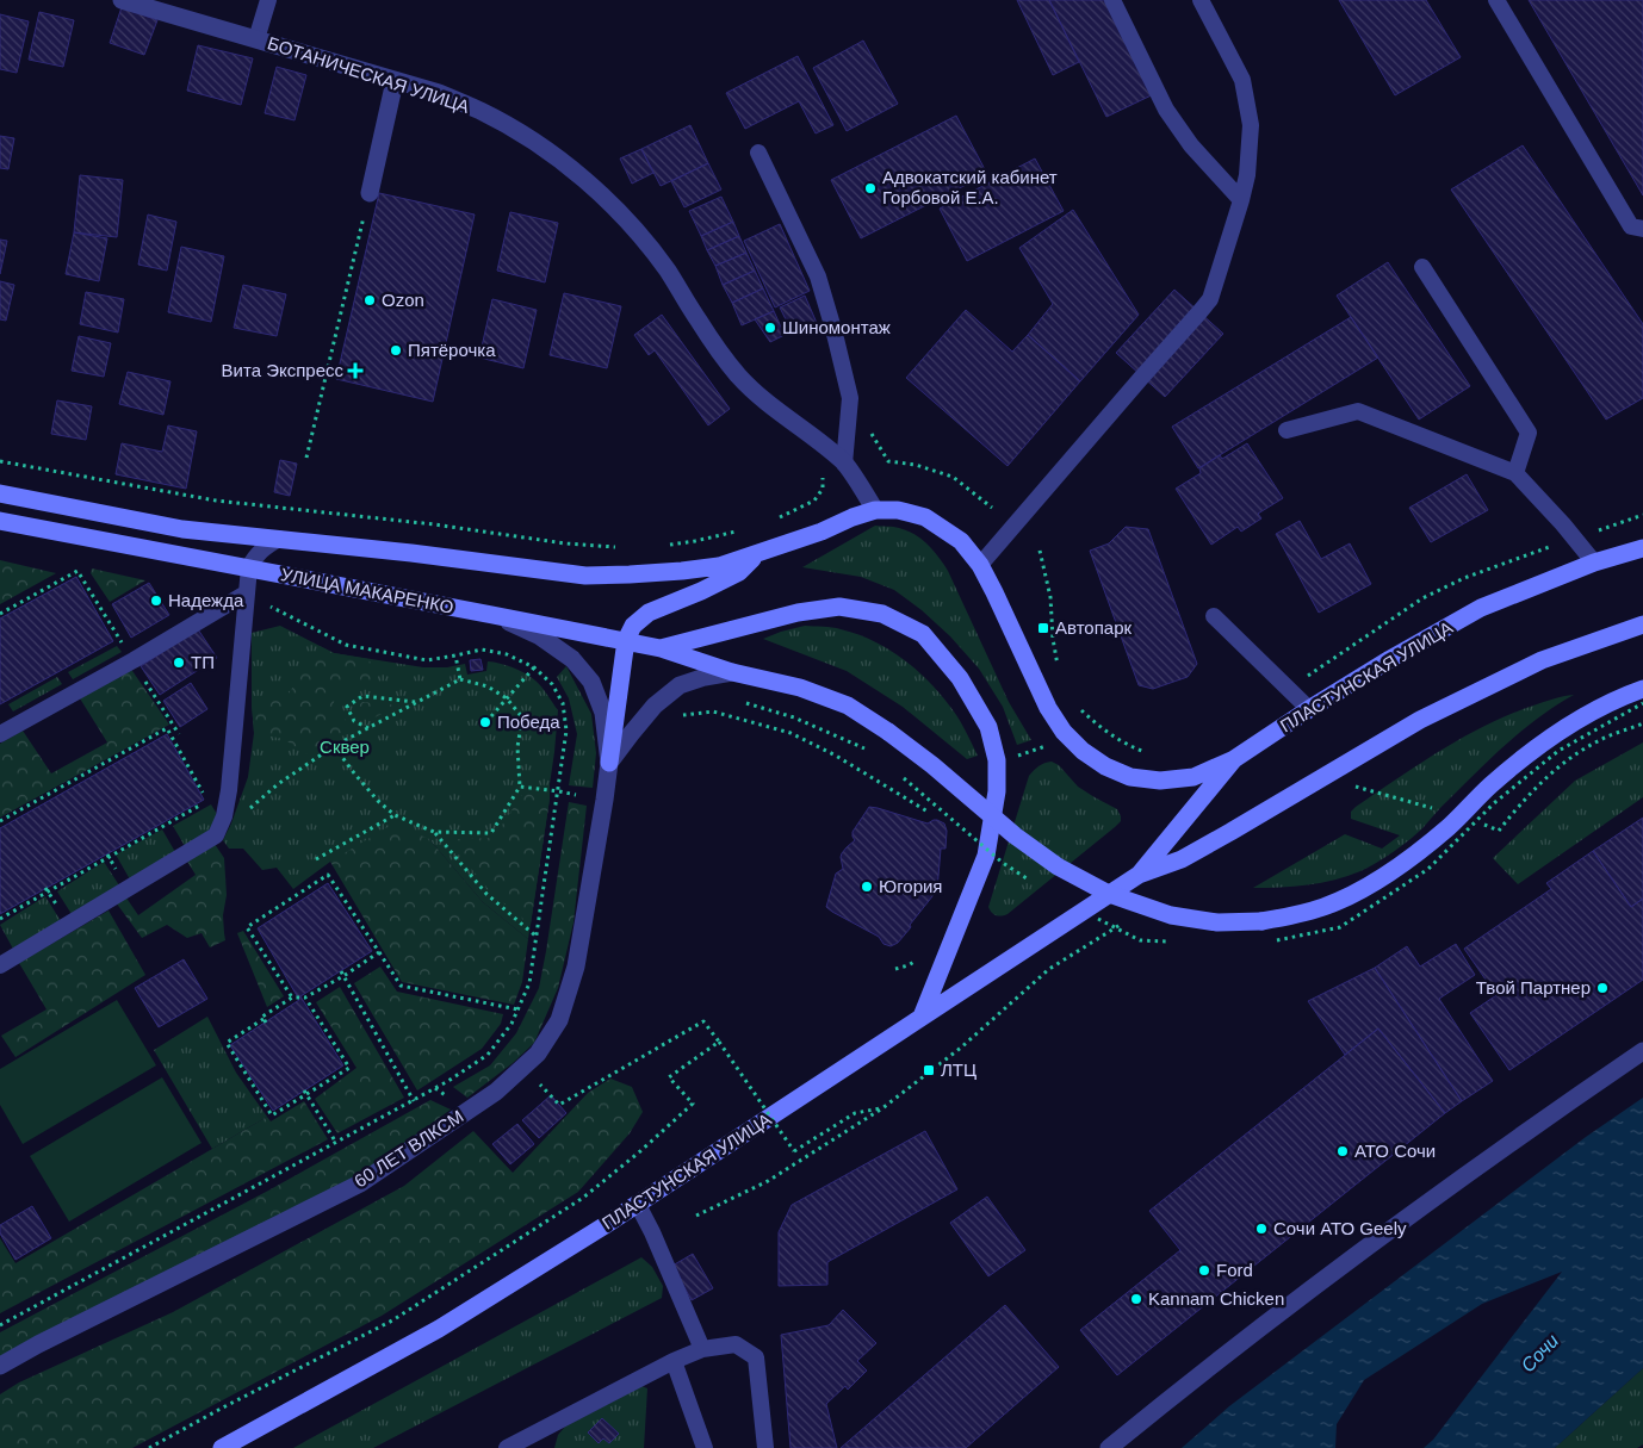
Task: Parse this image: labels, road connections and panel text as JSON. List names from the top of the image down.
{
  "streets": {
    "street": [
      "БОТАНИЧЕСКАЯ УЛИЦА",
      "УЛИЦА МАКАРЕНКО",
      "ПЛАСТУНСКАЯ УЛИЦА",
      "60 ЛЕТ ВЛКСМ"
    ]
  },
  "crossings": [
    ["БОТАНИЧЕСКАЯ УЛИЦА", "УЛИЦА МАКАРЕНКО"]
  ],
  "water": ["Сочи"],
  "parks": ["Сквер"],
  "places": {
    "other": [
      "Адвокатский кабинет Горбовой Е.А.",
      "Ozon",
      "Шиномонтаж",
      "Пятёрочка",
      "Надежда",
      "ТП",
      "Победа",
      "Югория",
      "Твой Партнер",
      "АТО Сочи",
      "Сочи АТО Geely",
      "Ford",
      "Kannam Chicken"
    ],
    "health": ["Вита Экспресс"],
    "transit": ["Автопарк", "ЛТЦ"]
  }
}
